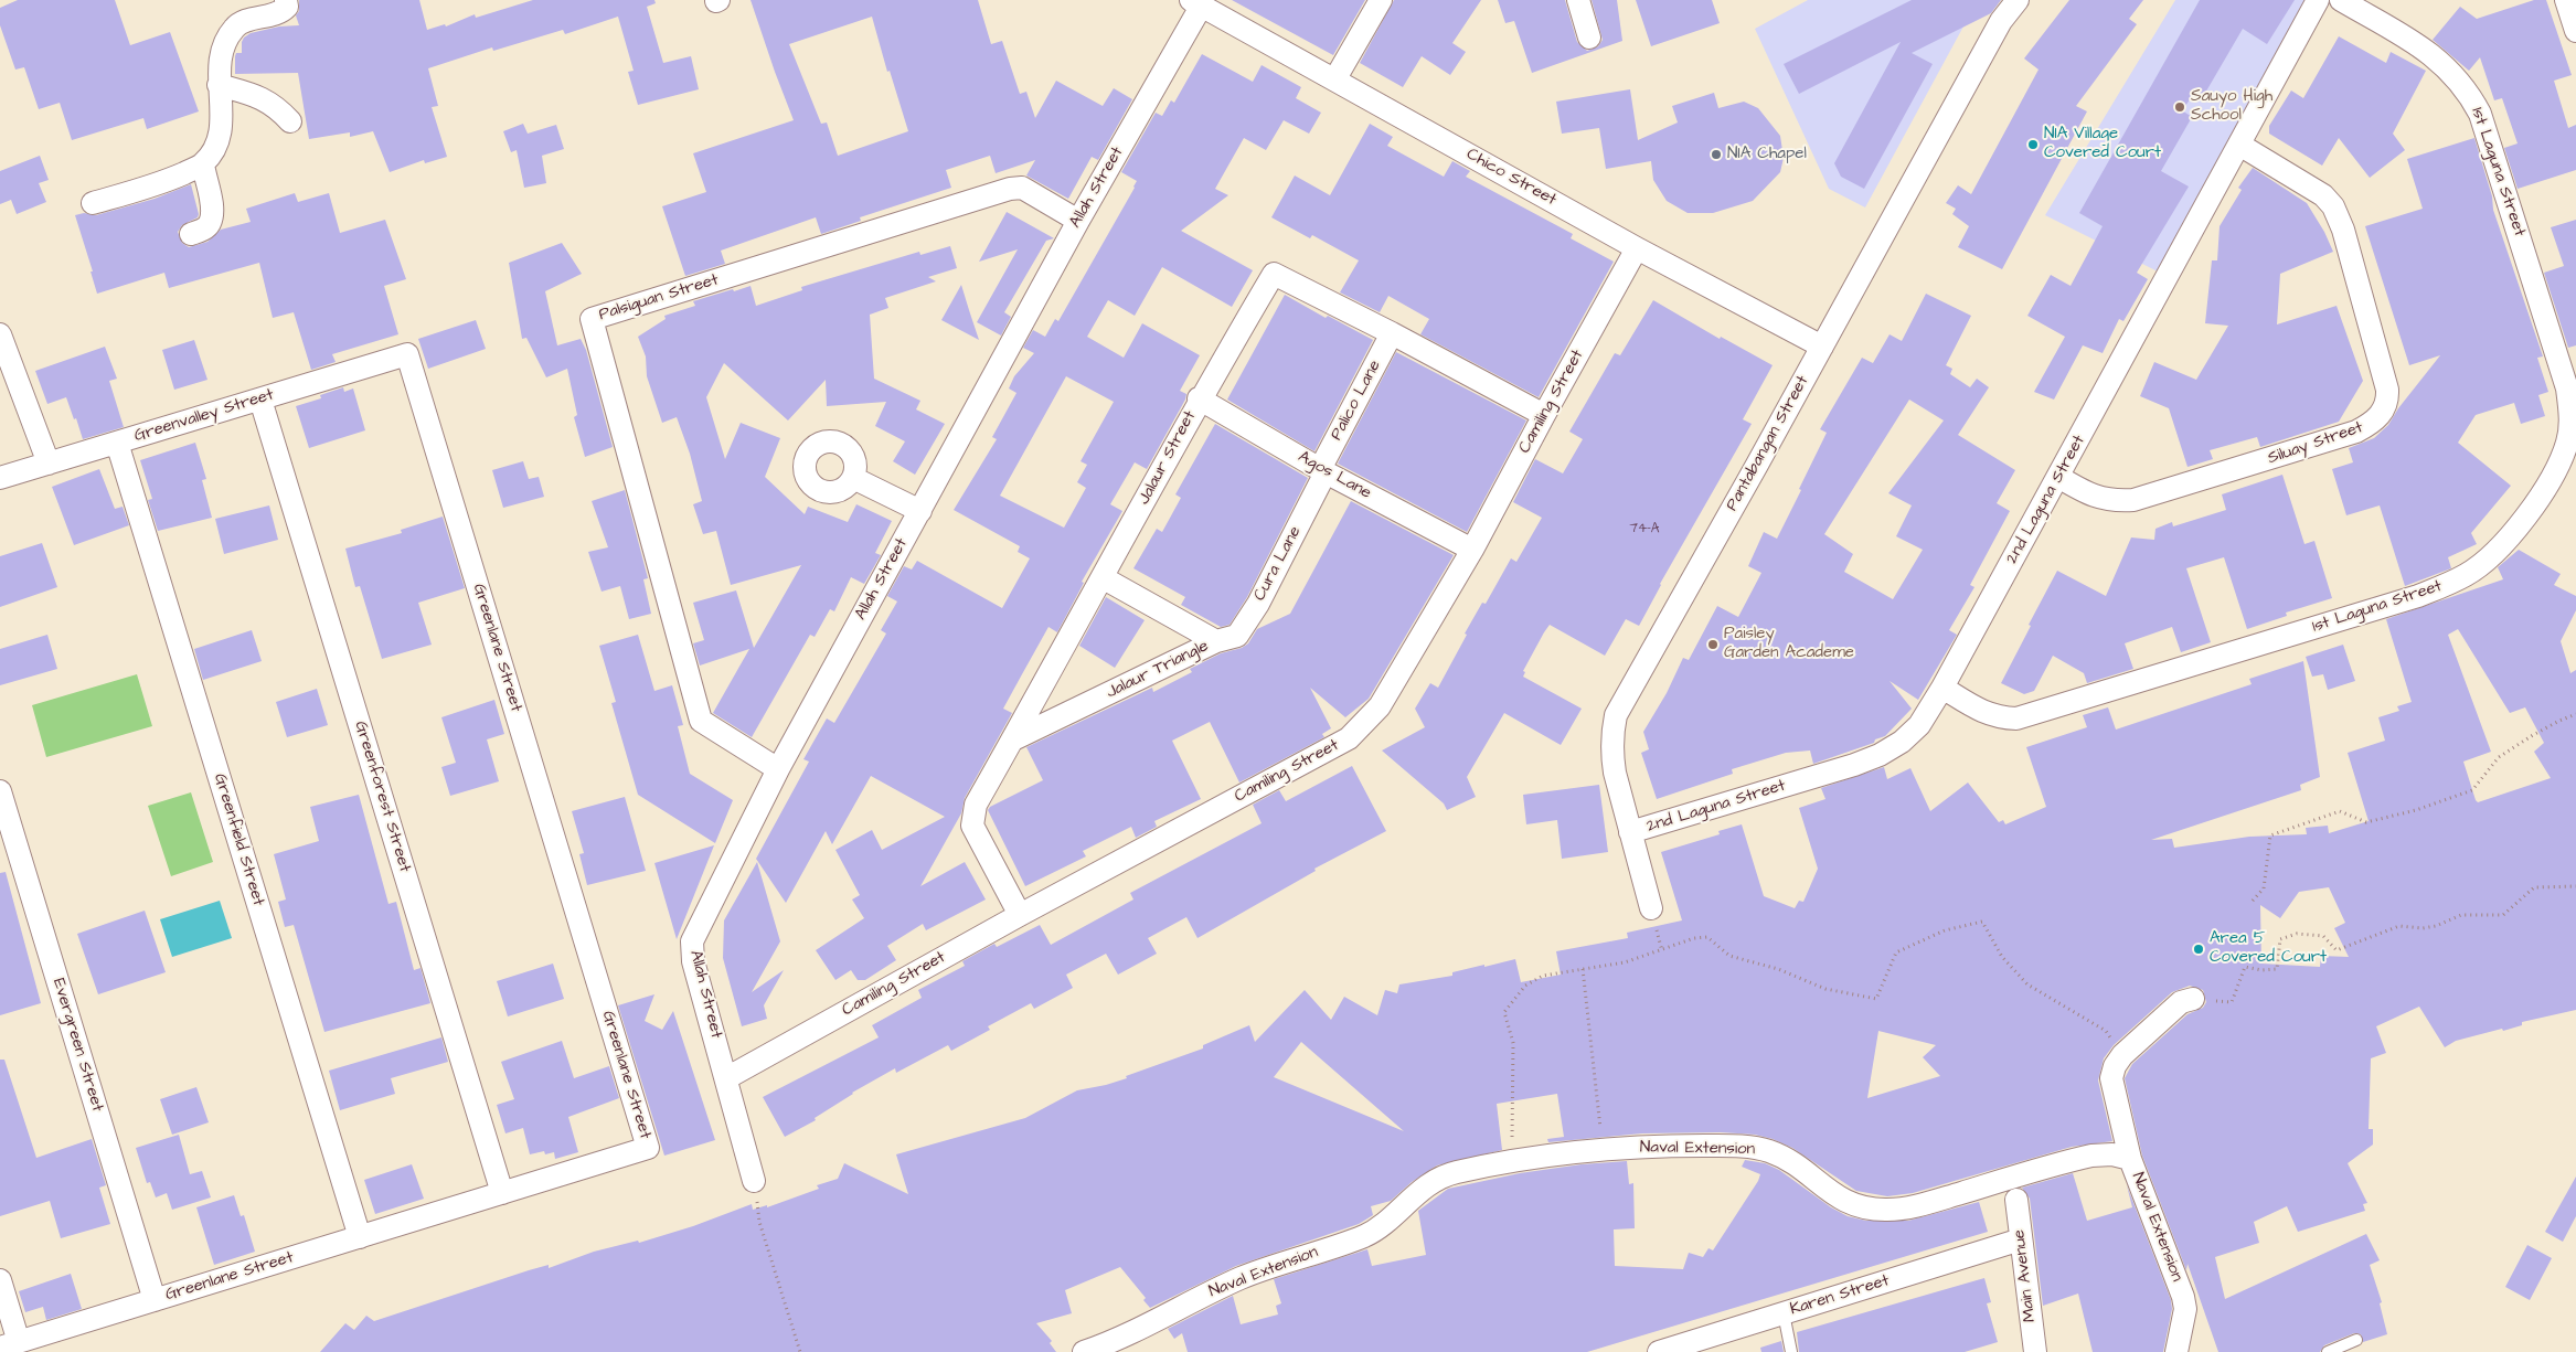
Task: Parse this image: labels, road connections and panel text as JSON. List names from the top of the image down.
{
  "streets": {
    "street": [
      "1st Laguna Street",
      "Chico Street",
      "Allah Street",
      "Palsiguan Street",
      "Palico Lane",
      "Camiling Street",
      "Greenvalley Street",
      "Pantabangan Street",
      "Siluay Street",
      "Jalaur Street",
      "Agos Lane",
      "2nd Laguna Street",
      "Cura Lane",
      "Greenlane Street",
      "Jalaur Triangle",
      "Greenforest Street",
      "Greenfield Street",
      "Evergreen Street",
      "Naval Extension",
      "Main Avenue",
      "Karen Street"
    ]
  },
  "crossings": [
    ["1st Laguna Street", "2nd Laguna Street"],
    ["Chico Street", "Allah Street"],
    ["Chico Street", "Camiling Street"],
    ["Chico Street", "Pantabangan Street"],
    ["Allah Street", "Palsiguan Street"],
    ["Allah Street", "Camiling Street"],
    ["Palico Lane", "Jalaur Street"],
    ["Palico Lane", "Agos Lane"],
    ["Palico Lane", "Cura Lane"],
    ["Camiling Street", "Jalaur Street"],
    ["Camiling Street", "Agos Lane"],
    ["Greenvalley Street", "Greenlane Street"],
    ["Greenvalley Street", "Greenforest Street"],
    ["Greenvalley Street", "Greenfield Street"],
    ["Pantabangan Street", "2nd Laguna Street"],
    ["Siluay Street", "2nd Laguna Street"],
    ["Jalaur Street", "Agos Lane"],
    ["Jalaur Street", "Jalaur Triangle"],
    ["Agos Lane", "Cura Lane"],
    ["Cura Lane", "Jalaur Triangle"],
    ["Greenlane Street", "Greenforest Street"],
    ["Greenlane Street", "Greenfield Street"],
    ["Greenlane Street", "Evergreen Street"],
    ["Main Avenue", "Karen Street"]
  ],
  "places": [
    "Sauyo High School",
    "NIA Village Covered Court",
    "NIA Chapel",
    "Paisley Garden Academe",
    "Area 5 Covered Court"
  ],
  "house_numbers": ["74-A"]
}
